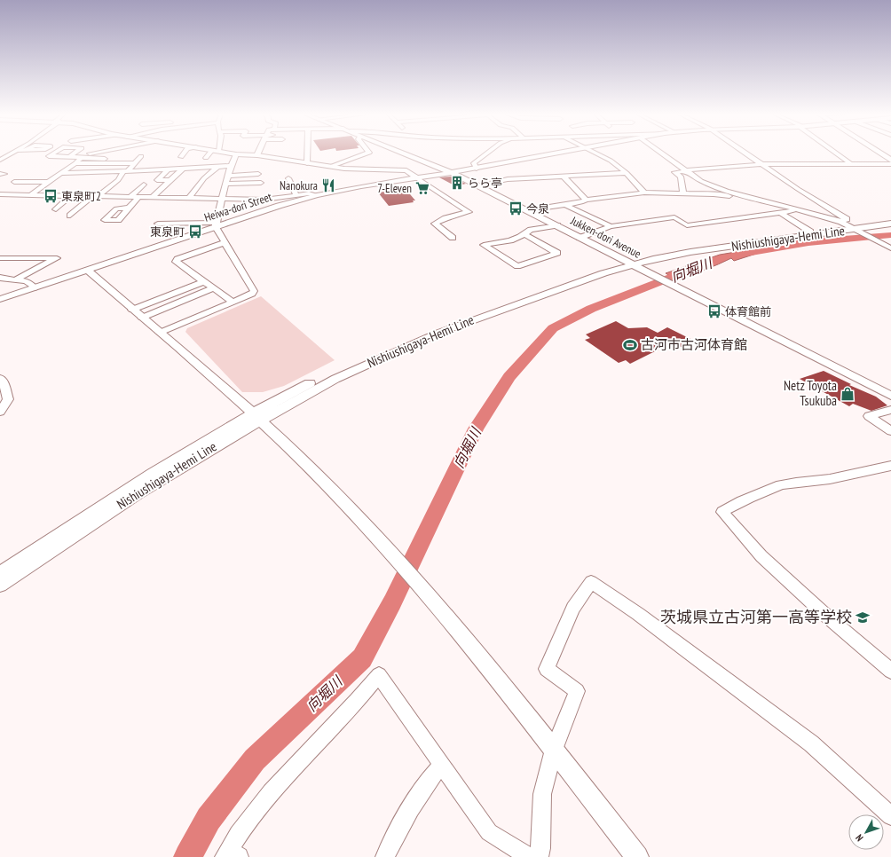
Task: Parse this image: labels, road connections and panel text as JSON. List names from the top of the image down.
{
  "streets": {
    "street": ["Heiwa-dori Street", "Jukken-dori Avenue", "Nishiushigaya-Hemi Line"]
  },
  "crossings": [
    ["Heiwa-dori Street", "Jukken-dori Avenue"],
    ["Jukken-dori Avenue", "Nishiushigaya-Hemi Line"]
  ],
  "water": ["向堀川"],
  "places": {
    "building": ["らら亭"],
    "restaurant": ["Nanokura"],
    "supermarket": ["7-Eleven"],
    "bus stop": [
      "東泉町2",
      "今泉",
      "東泉町",
      "体育館前"
    ],
    "sports": ["古河市古河体育館"],
    "shop": ["Netz Toyota Tsukuba"],
    "school or university": ["茨城県立古河第一高等学校"]
  },
  "north": "bottom left"
}
